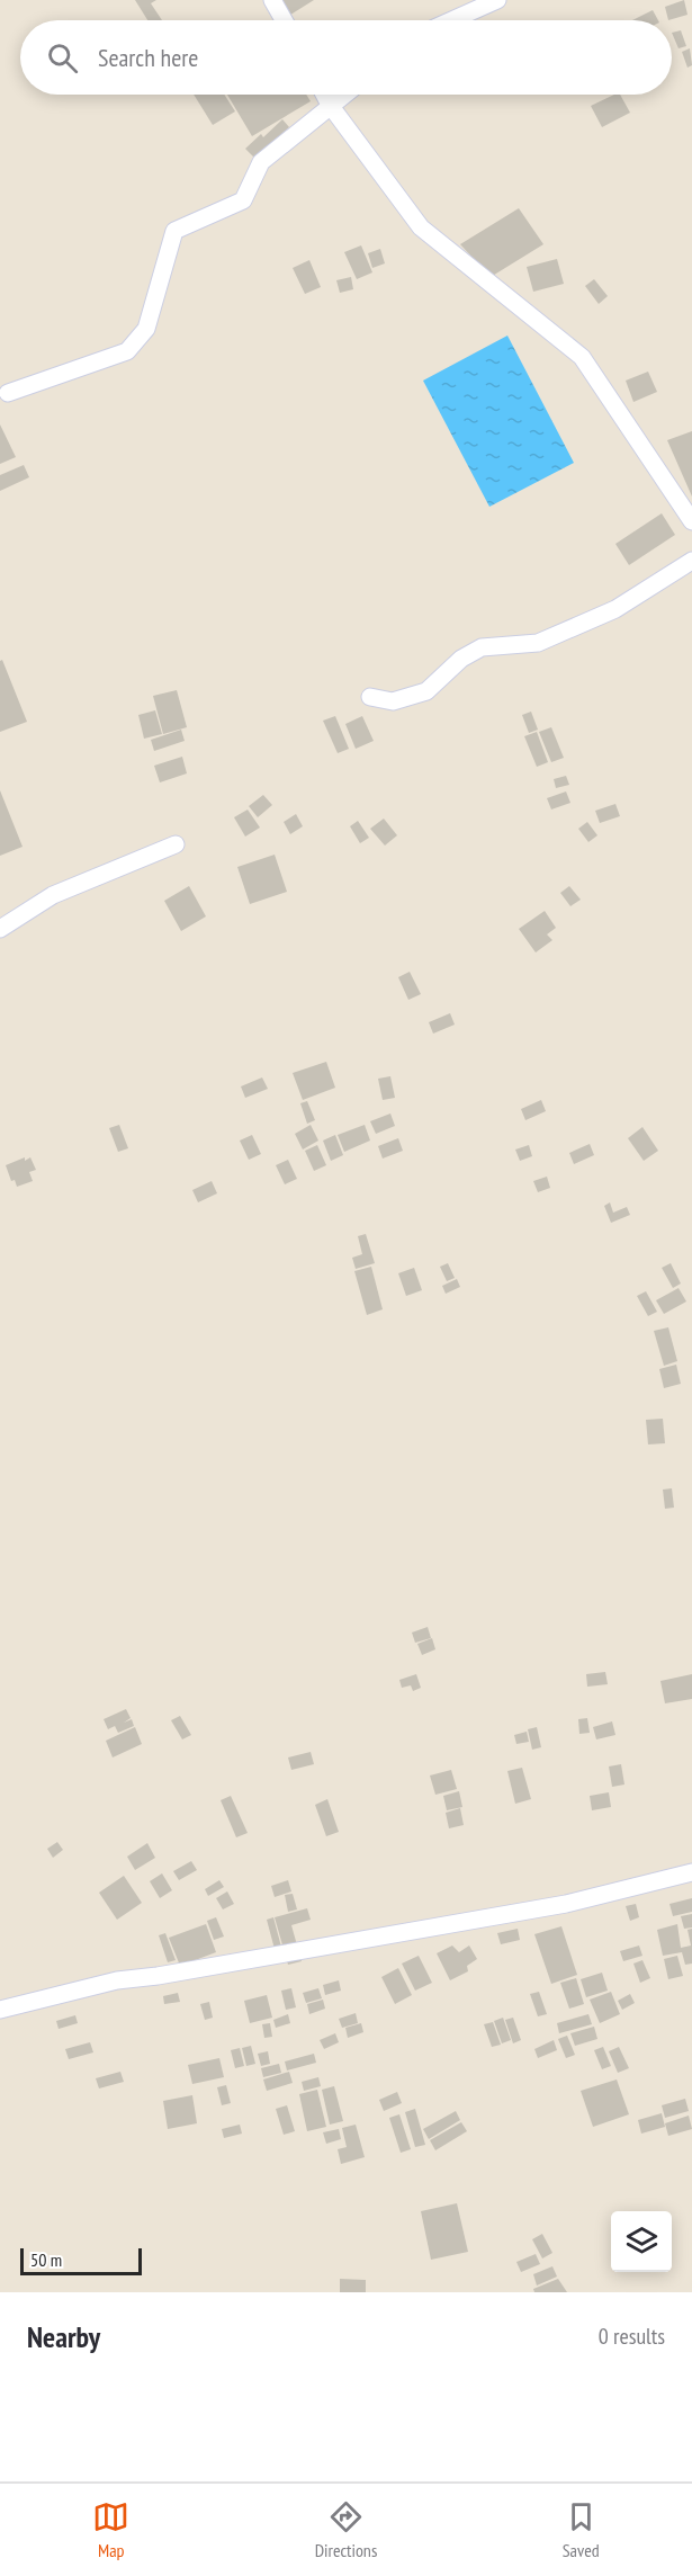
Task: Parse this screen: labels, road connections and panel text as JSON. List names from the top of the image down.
{
  "scale_bar": "50 m",
  "page": {
    "search": "Search here",
    "scale": "50 m",
    "heading": ["Nearby", "0 results"],
    "nav": ["Map", "Directions", "Saved"]
  }
}
